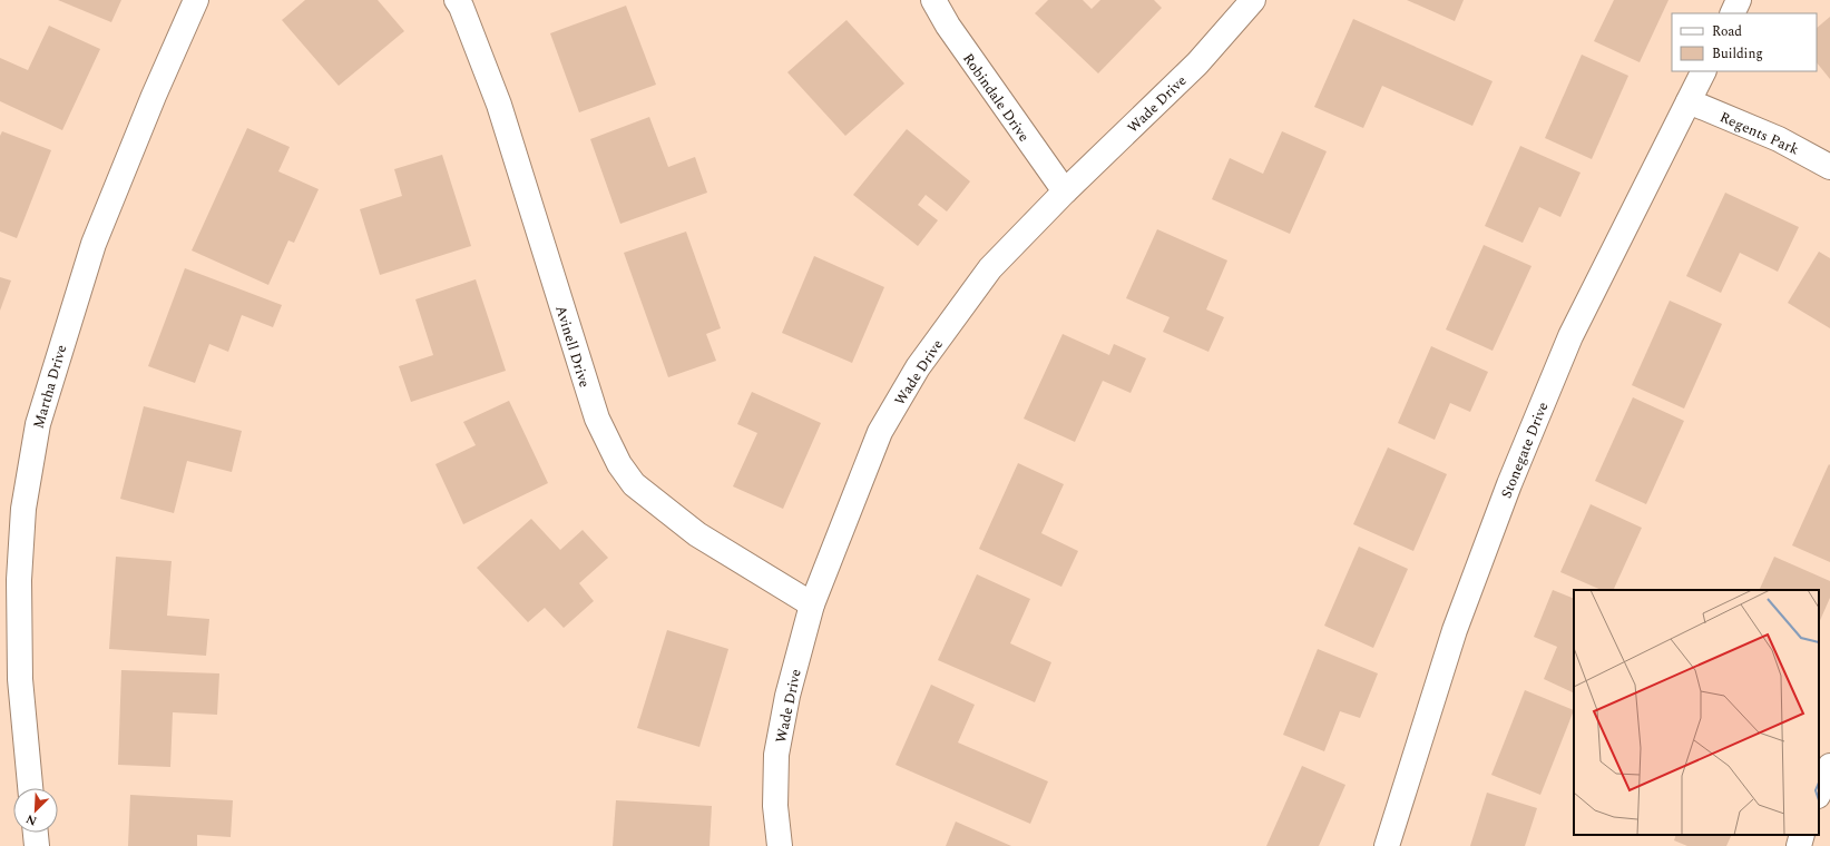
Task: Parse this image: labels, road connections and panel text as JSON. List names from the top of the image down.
{
  "streets": {
    "street": [
      "Robindale Drive",
      "Wade Drive",
      "Regents Park",
      "Avinell Drive",
      "Martha Drive",
      "Stonegate Drive"
    ]
  },
  "crossings": [
    ["Robindale Drive", "Wade Drive"],
    ["Wade Drive", "Avinell Drive"],
    ["Regents Park", "Stonegate Drive"]
  ],
  "legend": ["Road", "Building"],
  "north": "bottom left"
}
